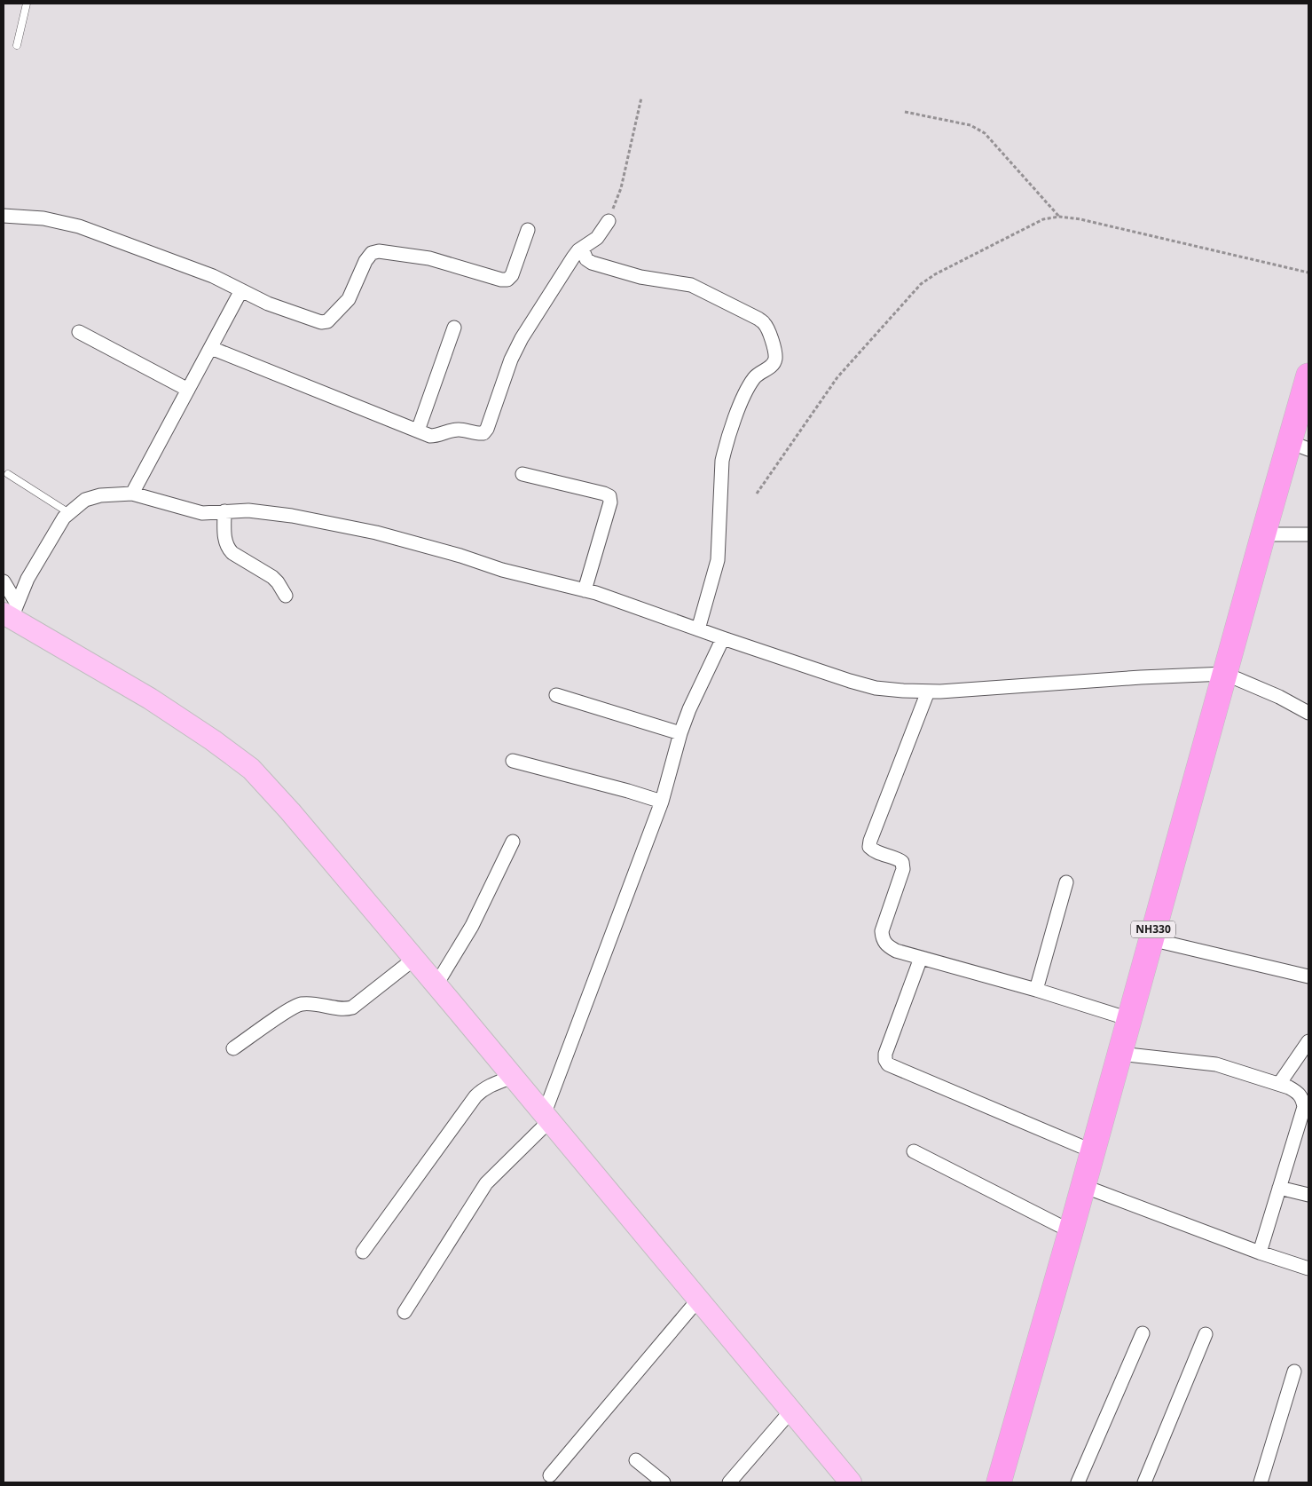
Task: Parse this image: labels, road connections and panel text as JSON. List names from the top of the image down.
{
  "streets": {
    "highway": ["NH330"]
  }
}
